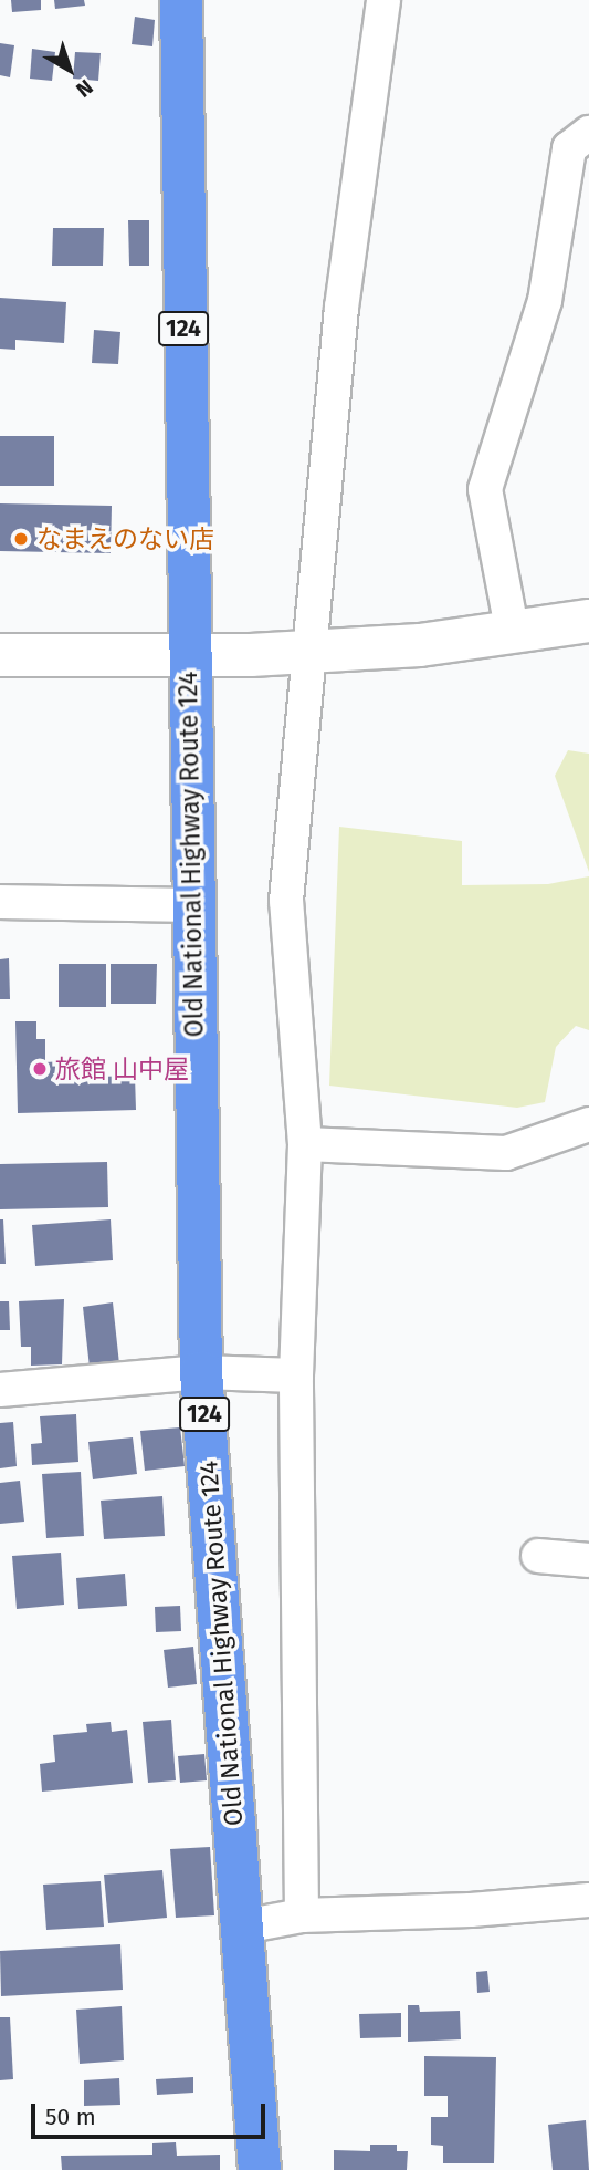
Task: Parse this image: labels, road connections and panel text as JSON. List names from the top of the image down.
{
  "streets": {
    "highway": ["124", "Old National Highway Route 124"]
  },
  "places": ["なまえのない店", "旅館 山中屋"],
  "scale_bar": "50 m",
  "north": "bottom right"
}
